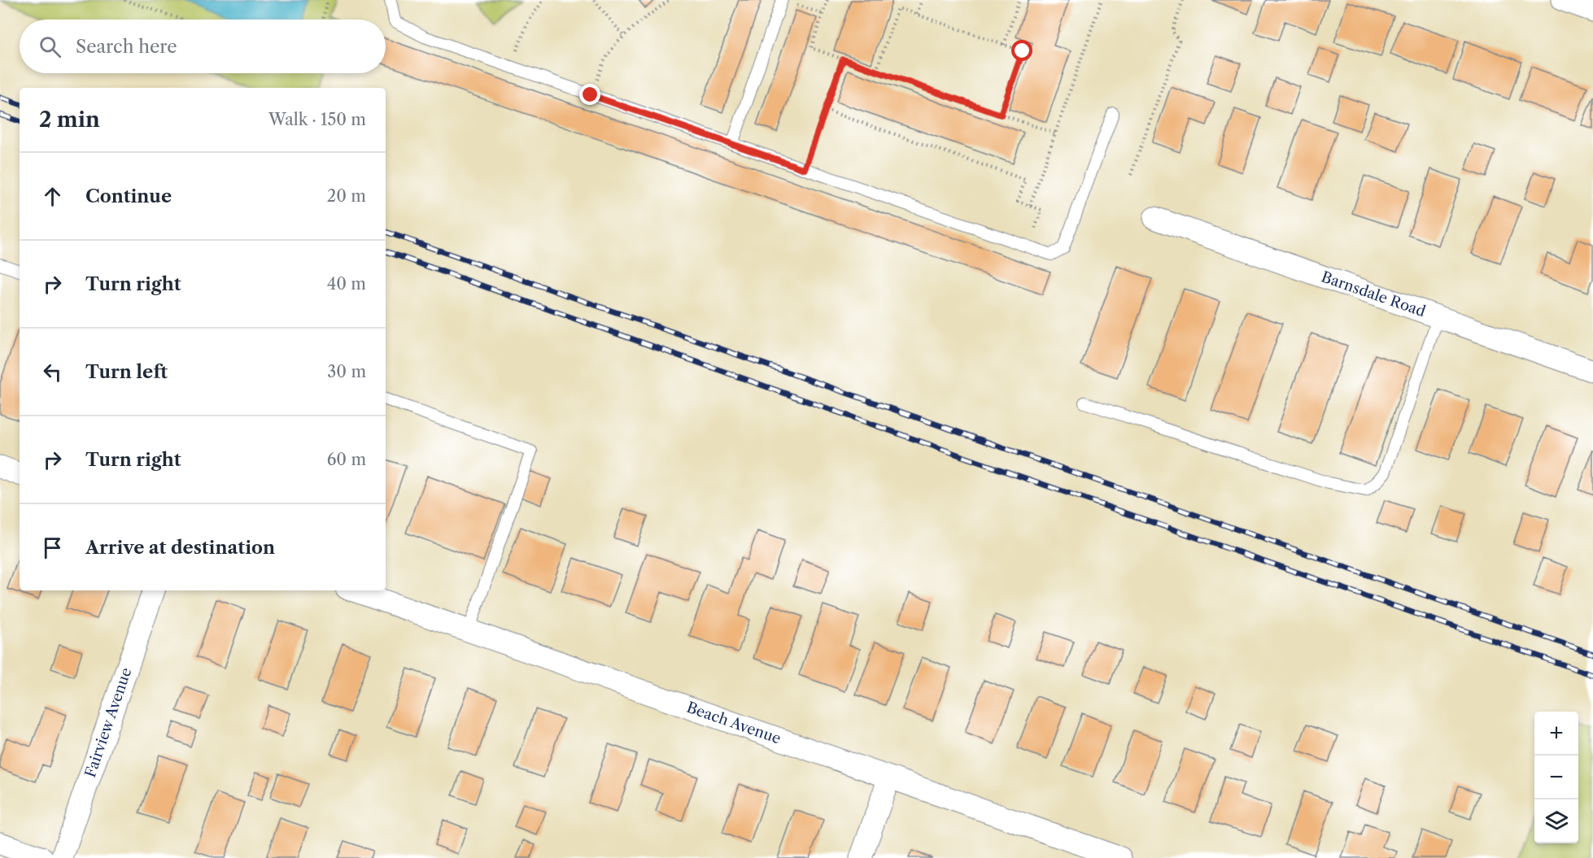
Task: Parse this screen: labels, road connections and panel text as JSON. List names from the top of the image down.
{
  "streets": {
    "street": ["Barnsdale Road", "Fairview Avenue", "Beach Avenue"]
  },
  "page": {
    "search": "Search here",
    "heading": ["2 min", "Walk · 150 m"],
    "list": [
      ["Continue", "20 m"],
      ["Turn right", "40 m"],
      ["Turn left", "30 m"],
      ["Turn right", "60 m"],
      "Arrive at destination"
    ],
    "map_buttons": ["+", "−"]
  }
}
